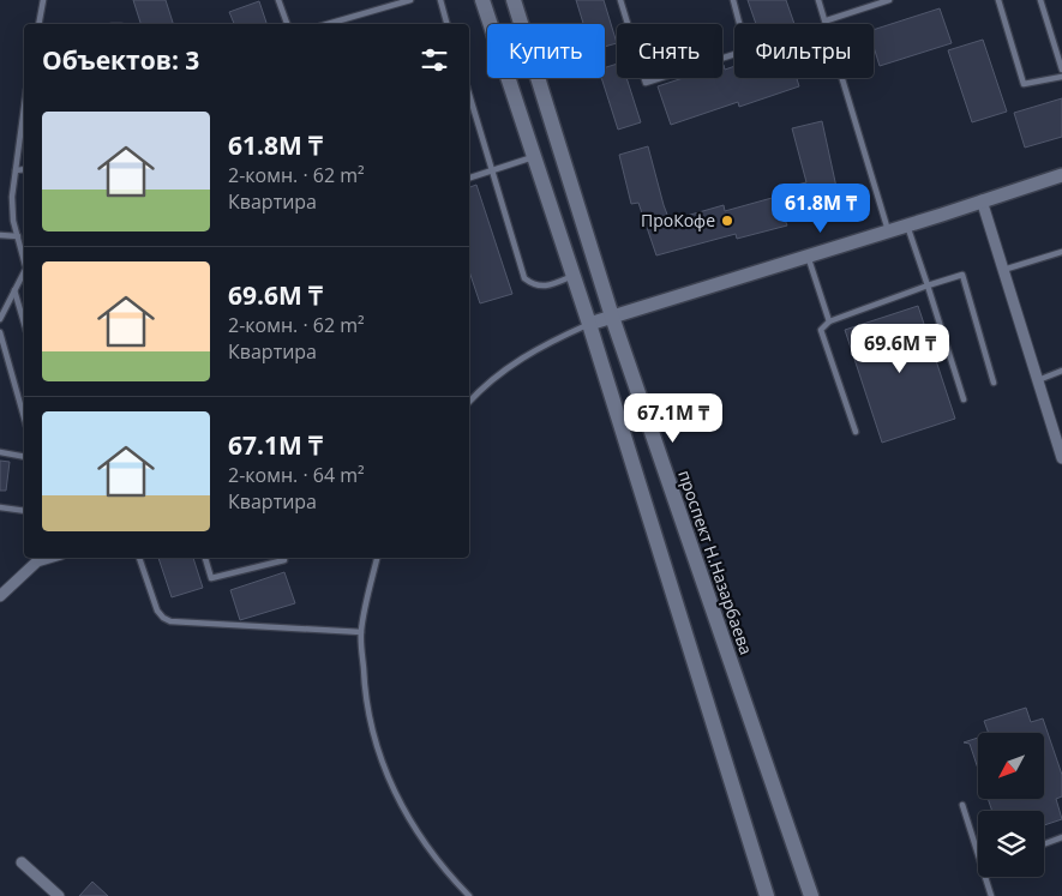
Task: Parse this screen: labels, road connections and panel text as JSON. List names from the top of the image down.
{
  "streets": {
    "main road": ["проспект Н.Назарбаева"]
  },
  "places": ["ПроКофе"],
  "north": "bottom left",
  "page": {
    "chip": ["Купить", "Снять", "Фильтры"],
    "heading": "Объектов: 3",
    "list": [
      {
        "name": "61.8M ₸",
        "note": "2-комн. · 62 m² · Квартира"
      },
      {
        "name": "69.6M ₸",
        "note": "2-комн. · 62 m² · Квартира"
      },
      {
        "name": "67.1M ₸",
        "note": "2-комн. · 64 m² · Квартира"
      }
    ],
    "price": ["61.8M ₸", "69.6M ₸", "67.1M ₸"]
  }
}
